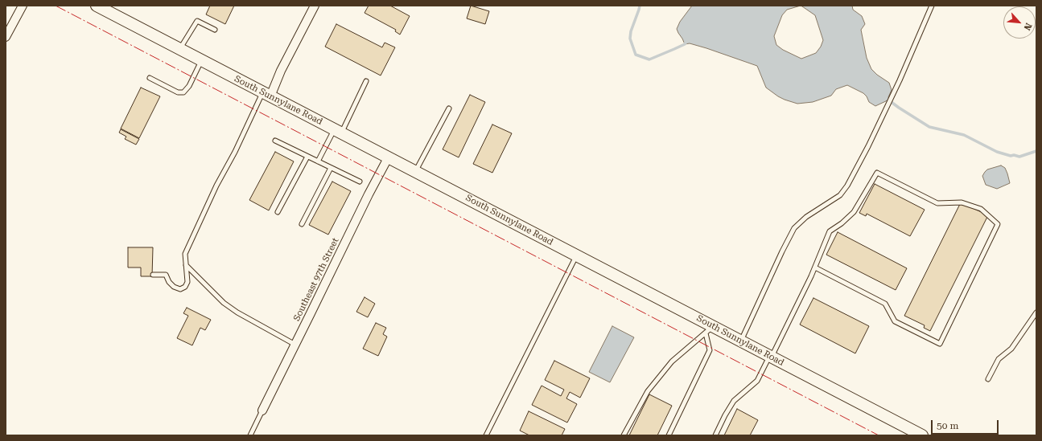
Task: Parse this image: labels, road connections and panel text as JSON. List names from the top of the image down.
{
  "streets": {
    "street": ["South Sunnylane Road", "Southeast 97th Street"]
  },
  "crossings": [
    ["South Sunnylane Road", "Southeast 97th Street"]
  ],
  "scale_bar": "50 m",
  "north": "bottom right"
}
